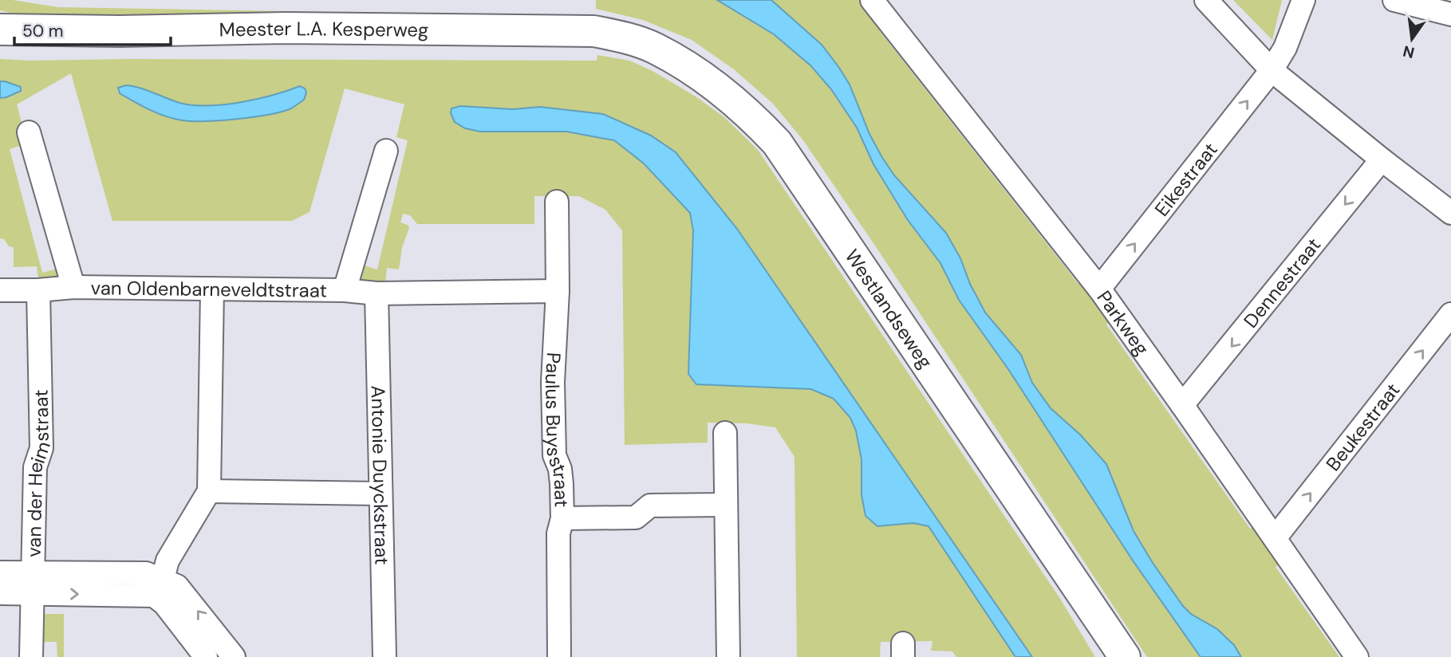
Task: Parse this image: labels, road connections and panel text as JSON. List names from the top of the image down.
{
  "streets": {
    "main road": ["Meester L.A. Kesperweg", "Westlandseweg"],
    "street": [
      "Eikestraat",
      "Dennestraat",
      "van Oldenbarneveldtstraat",
      "Parkweg",
      "Beukestraat",
      "Paulus Buysstraat",
      "van der Heimstraat",
      "Antonie Duyckstraat"
    ]
  },
  "crossings": [
    ["Meester L.A. Kesperweg", "Westlandseweg"],
    ["Eikestraat", "Parkweg"],
    ["Dennestraat", "Parkweg"],
    ["van Oldenbarneveldtstraat", "Paulus Buysstraat"],
    ["van Oldenbarneveldtstraat", "van der Heimstraat"],
    ["van Oldenbarneveldtstraat", "Antonie Duyckstraat"],
    ["Parkweg", "Beukestraat"]
  ],
  "one_way": ["Eikestraat", "Dennestraat", "Beukestraat"],
  "scale_bar": "50 m",
  "north": "bottom"
}
